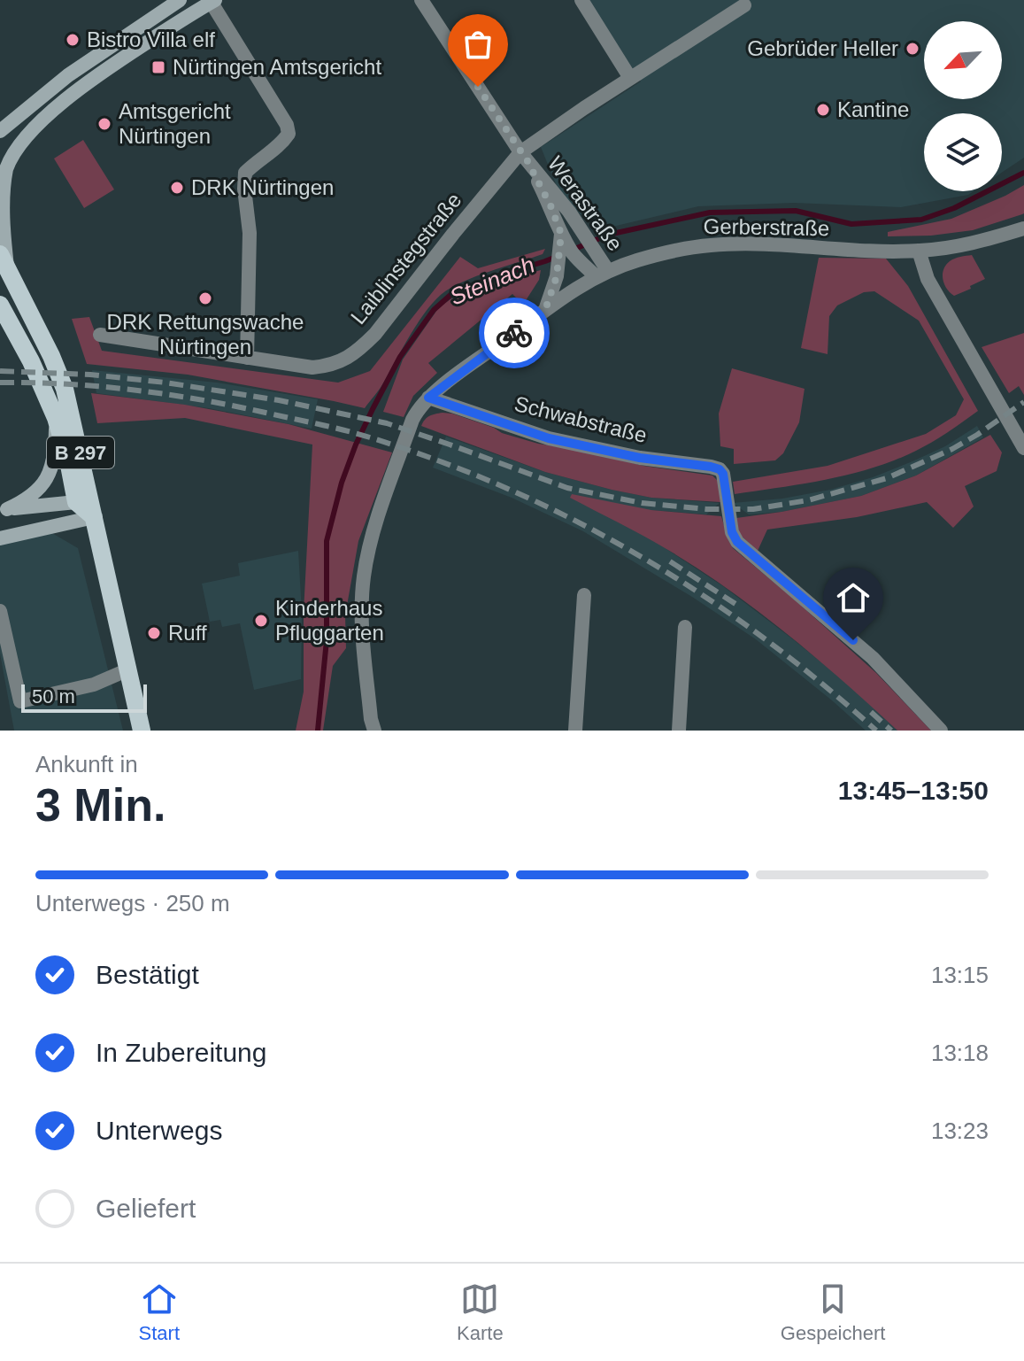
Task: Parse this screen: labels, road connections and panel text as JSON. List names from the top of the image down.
{
  "streets": {
    "main road": ["B 297"],
    "street": [
      "Werastraße",
      "Gerberstraße",
      "Laiblinstegstraße",
      "Schwabstraße"
    ]
  },
  "crossings": [
    ["Werastraße", "Gerberstraße"],
    ["Werastraße", "Laiblinstegstraße"],
    ["Gerberstraße", "Schwabstraße"]
  ],
  "water": ["Steinach"],
  "places": {
    "other": [
      "Bistro Villa elf",
      "Gebrüder Heller",
      "Kantine",
      "Amtsgericht Nürtingen",
      "DRK Nürtingen",
      "DRK Rettungswache Nürtingen",
      "Kinderhaus Pfluggarten",
      "Ruff"
    ],
    "transit": ["Nürtingen Amtsgericht"]
  },
  "scale_bar": "50 m",
  "north": "bottom left",
  "page": {
    "scale": "50 m",
    "heading": ["3 Min.", "Ankunft in", "13:45–13:50"],
    "bar": "Unterwegs · 250 m",
    "list": [
      ["Bestätigt", "13:15"],
      ["In Zubereitung", "13:18"],
      ["Unterwegs", "13:23"],
      "Geliefert"
    ],
    "tabs": ["Start", "Karte", "Gespeichert"]
  }
}
